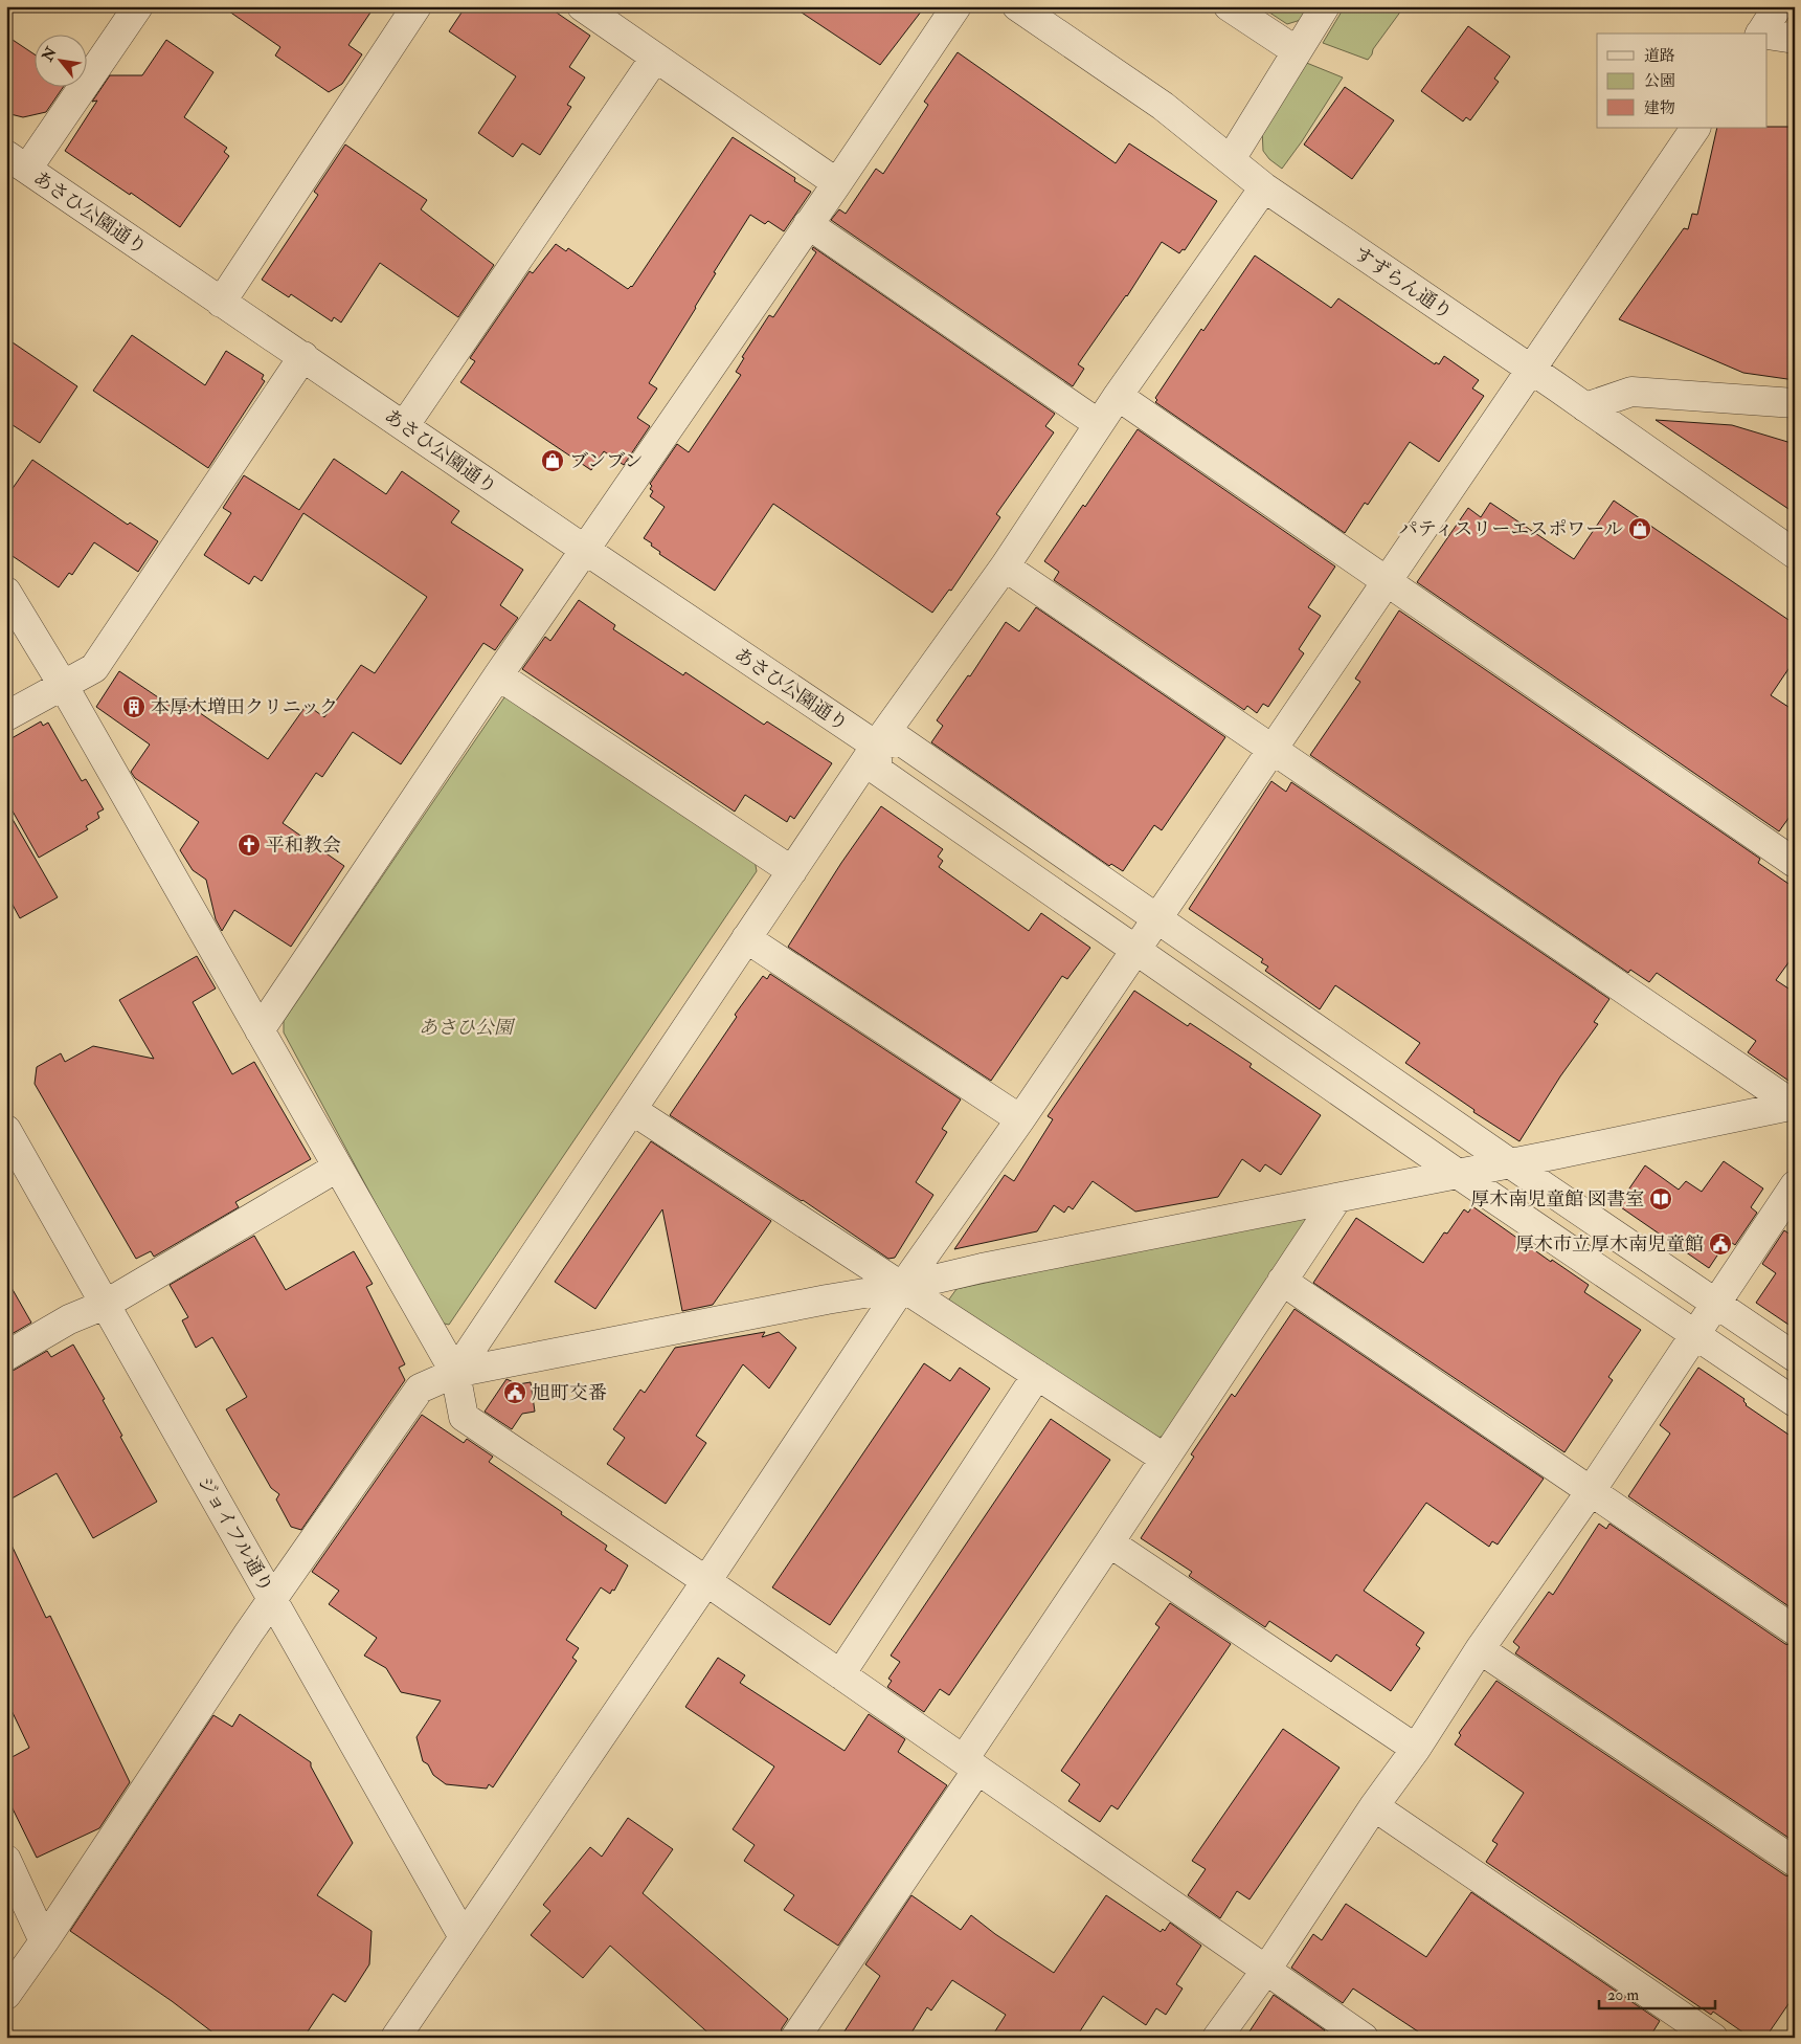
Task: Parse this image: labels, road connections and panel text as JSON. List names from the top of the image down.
{
  "streets": {
    "street": ["あさひ公園通り", "すずらん通り", "ジョイフル通り"]
  },
  "parks": ["あさひ公園"],
  "places": {
    "shop": ["ブンブン", "パティスリーエスポワール"],
    "building": ["本厚木増田クリニック"],
    "church": ["平和教会"],
    "library": ["厚木南児童館 図書室"],
    "public building": ["厚木市立厚木南児童館", "旭町交番"]
  },
  "legend": ["道路", "公園", "建物"],
  "scale_bar": "20 m",
  "north": "top left"
}
